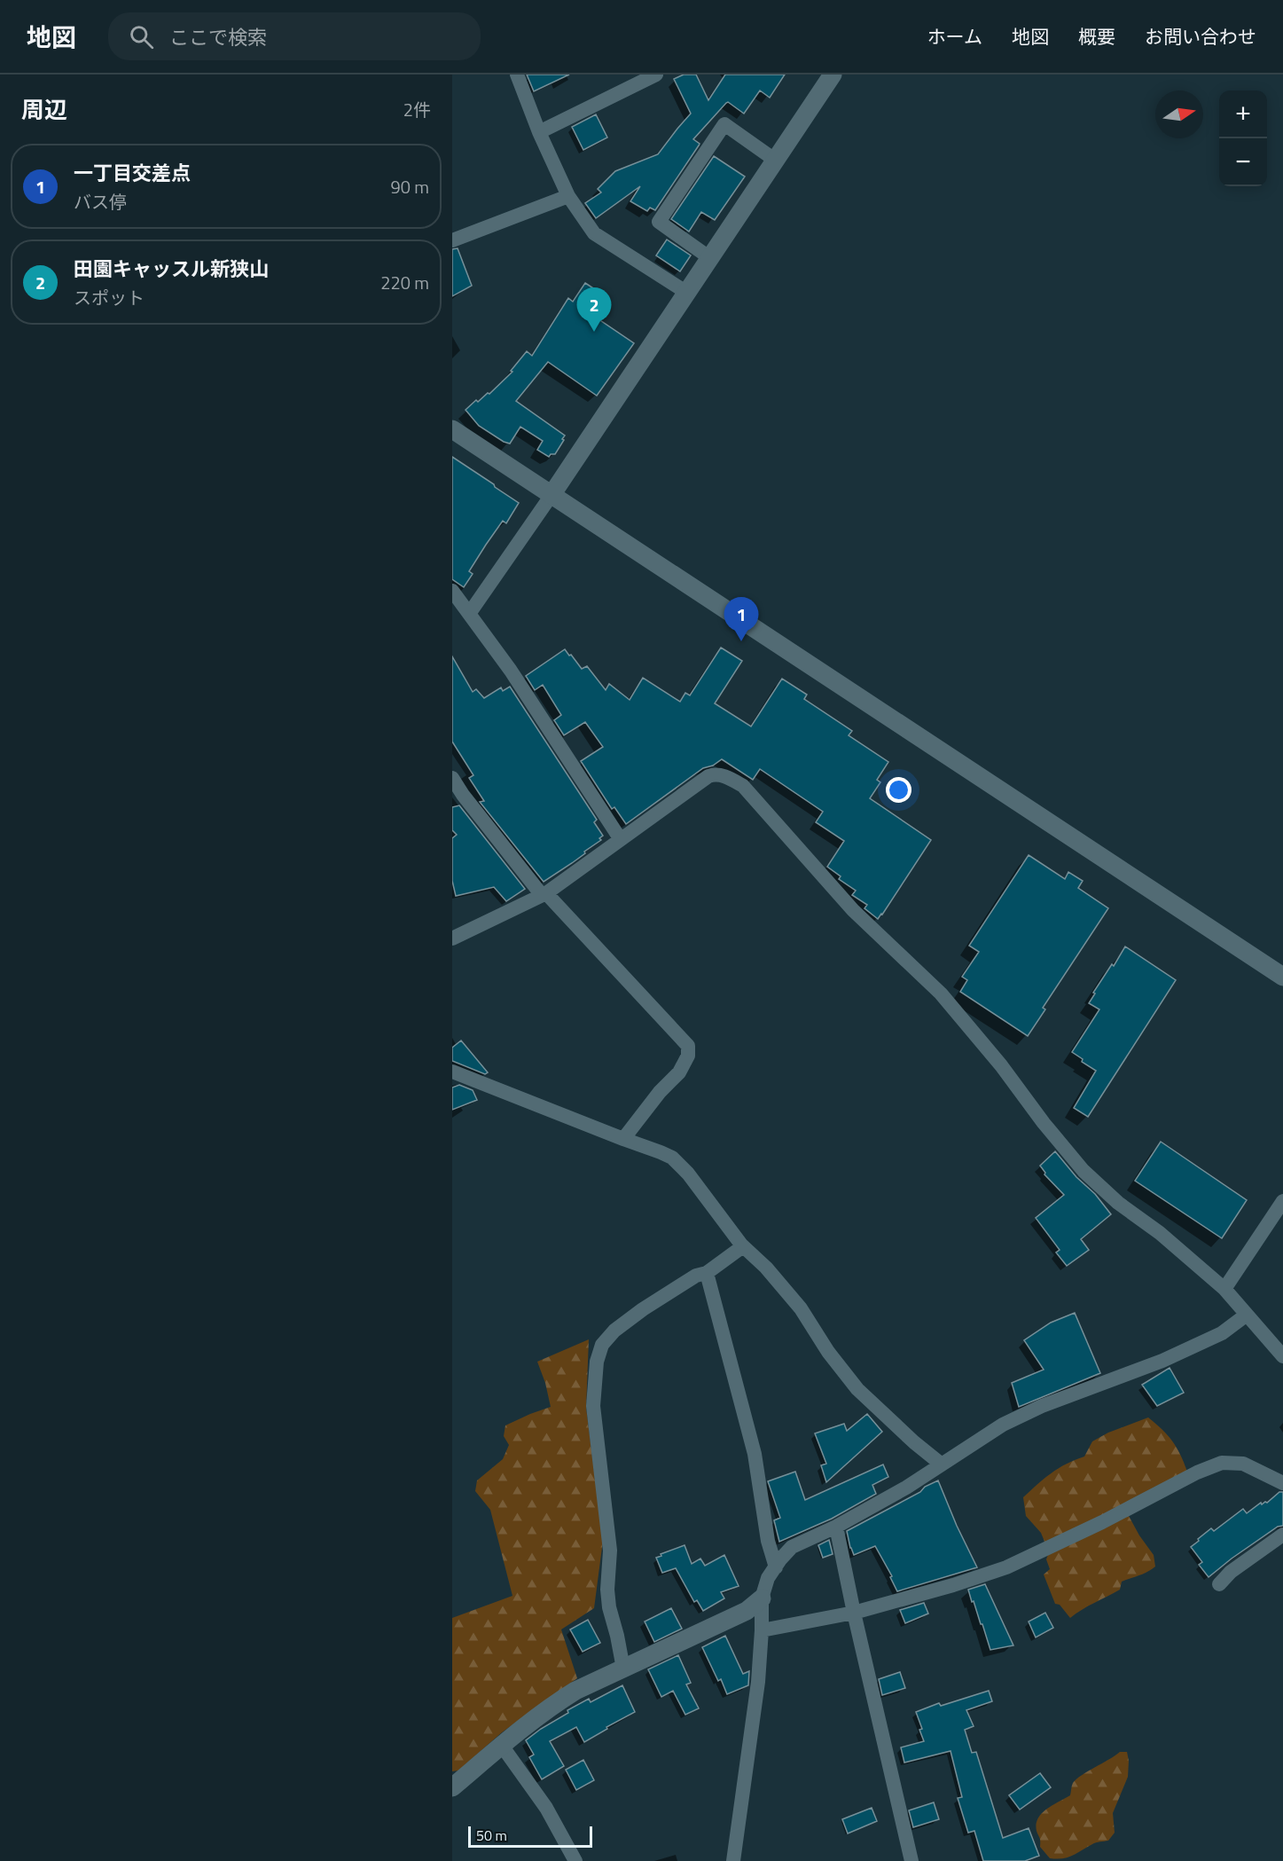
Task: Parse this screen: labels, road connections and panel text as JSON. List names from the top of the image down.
{
  "scale_bar": "50 m",
  "north": "right",
  "page": {
    "header": "地図",
    "search": "ここで検索",
    "nav": [
      "ホーム",
      "地図",
      "概要",
      "お問い合わせ"
    ],
    "heading": ["周辺", "2件"],
    "map_buttons": ["+", "−"],
    "list": [
      {
        "mark": "1",
        "name": "一丁目交差点",
        "note": "バス停",
        "value": "90 m"
      },
      {
        "mark": "2",
        "name": "田園キャッスル新狭山",
        "note": "スポット",
        "value": "220 m"
      }
    ],
    "pins": ["2", "1"],
    "scale": "50 m"
  }
}
